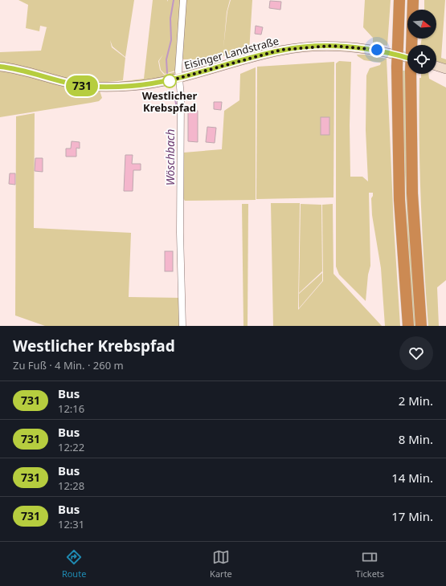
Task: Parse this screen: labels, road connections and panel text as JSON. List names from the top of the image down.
{
  "streets": {
    "main road": ["Eisinger Landstraße"]
  },
  "water": ["Wöschbach"],
  "places": ["Westlicher Krebspfad"],
  "lines": ["bus line 731"],
  "north": "right",
  "page": {
    "on_map": "731",
    "heading": ["Westlicher Krebspfad", "Zu Fuß · 4 Min. · 260 m"],
    "list": [
      {
        "mark": "731",
        "name": "Bus",
        "note": "12:16",
        "value": "2 Min."
      },
      {
        "mark": "731",
        "name": "Bus",
        "note": "12:22",
        "value": "8 Min."
      },
      {
        "mark": "731",
        "name": "Bus",
        "note": "12:28",
        "value": "14 Min."
      },
      {
        "mark": "731",
        "name": "Bus",
        "note": "12:31",
        "value": "17 Min."
      }
    ],
    "tabs": ["Route", "Karte", "Tickets"]
  }
}
